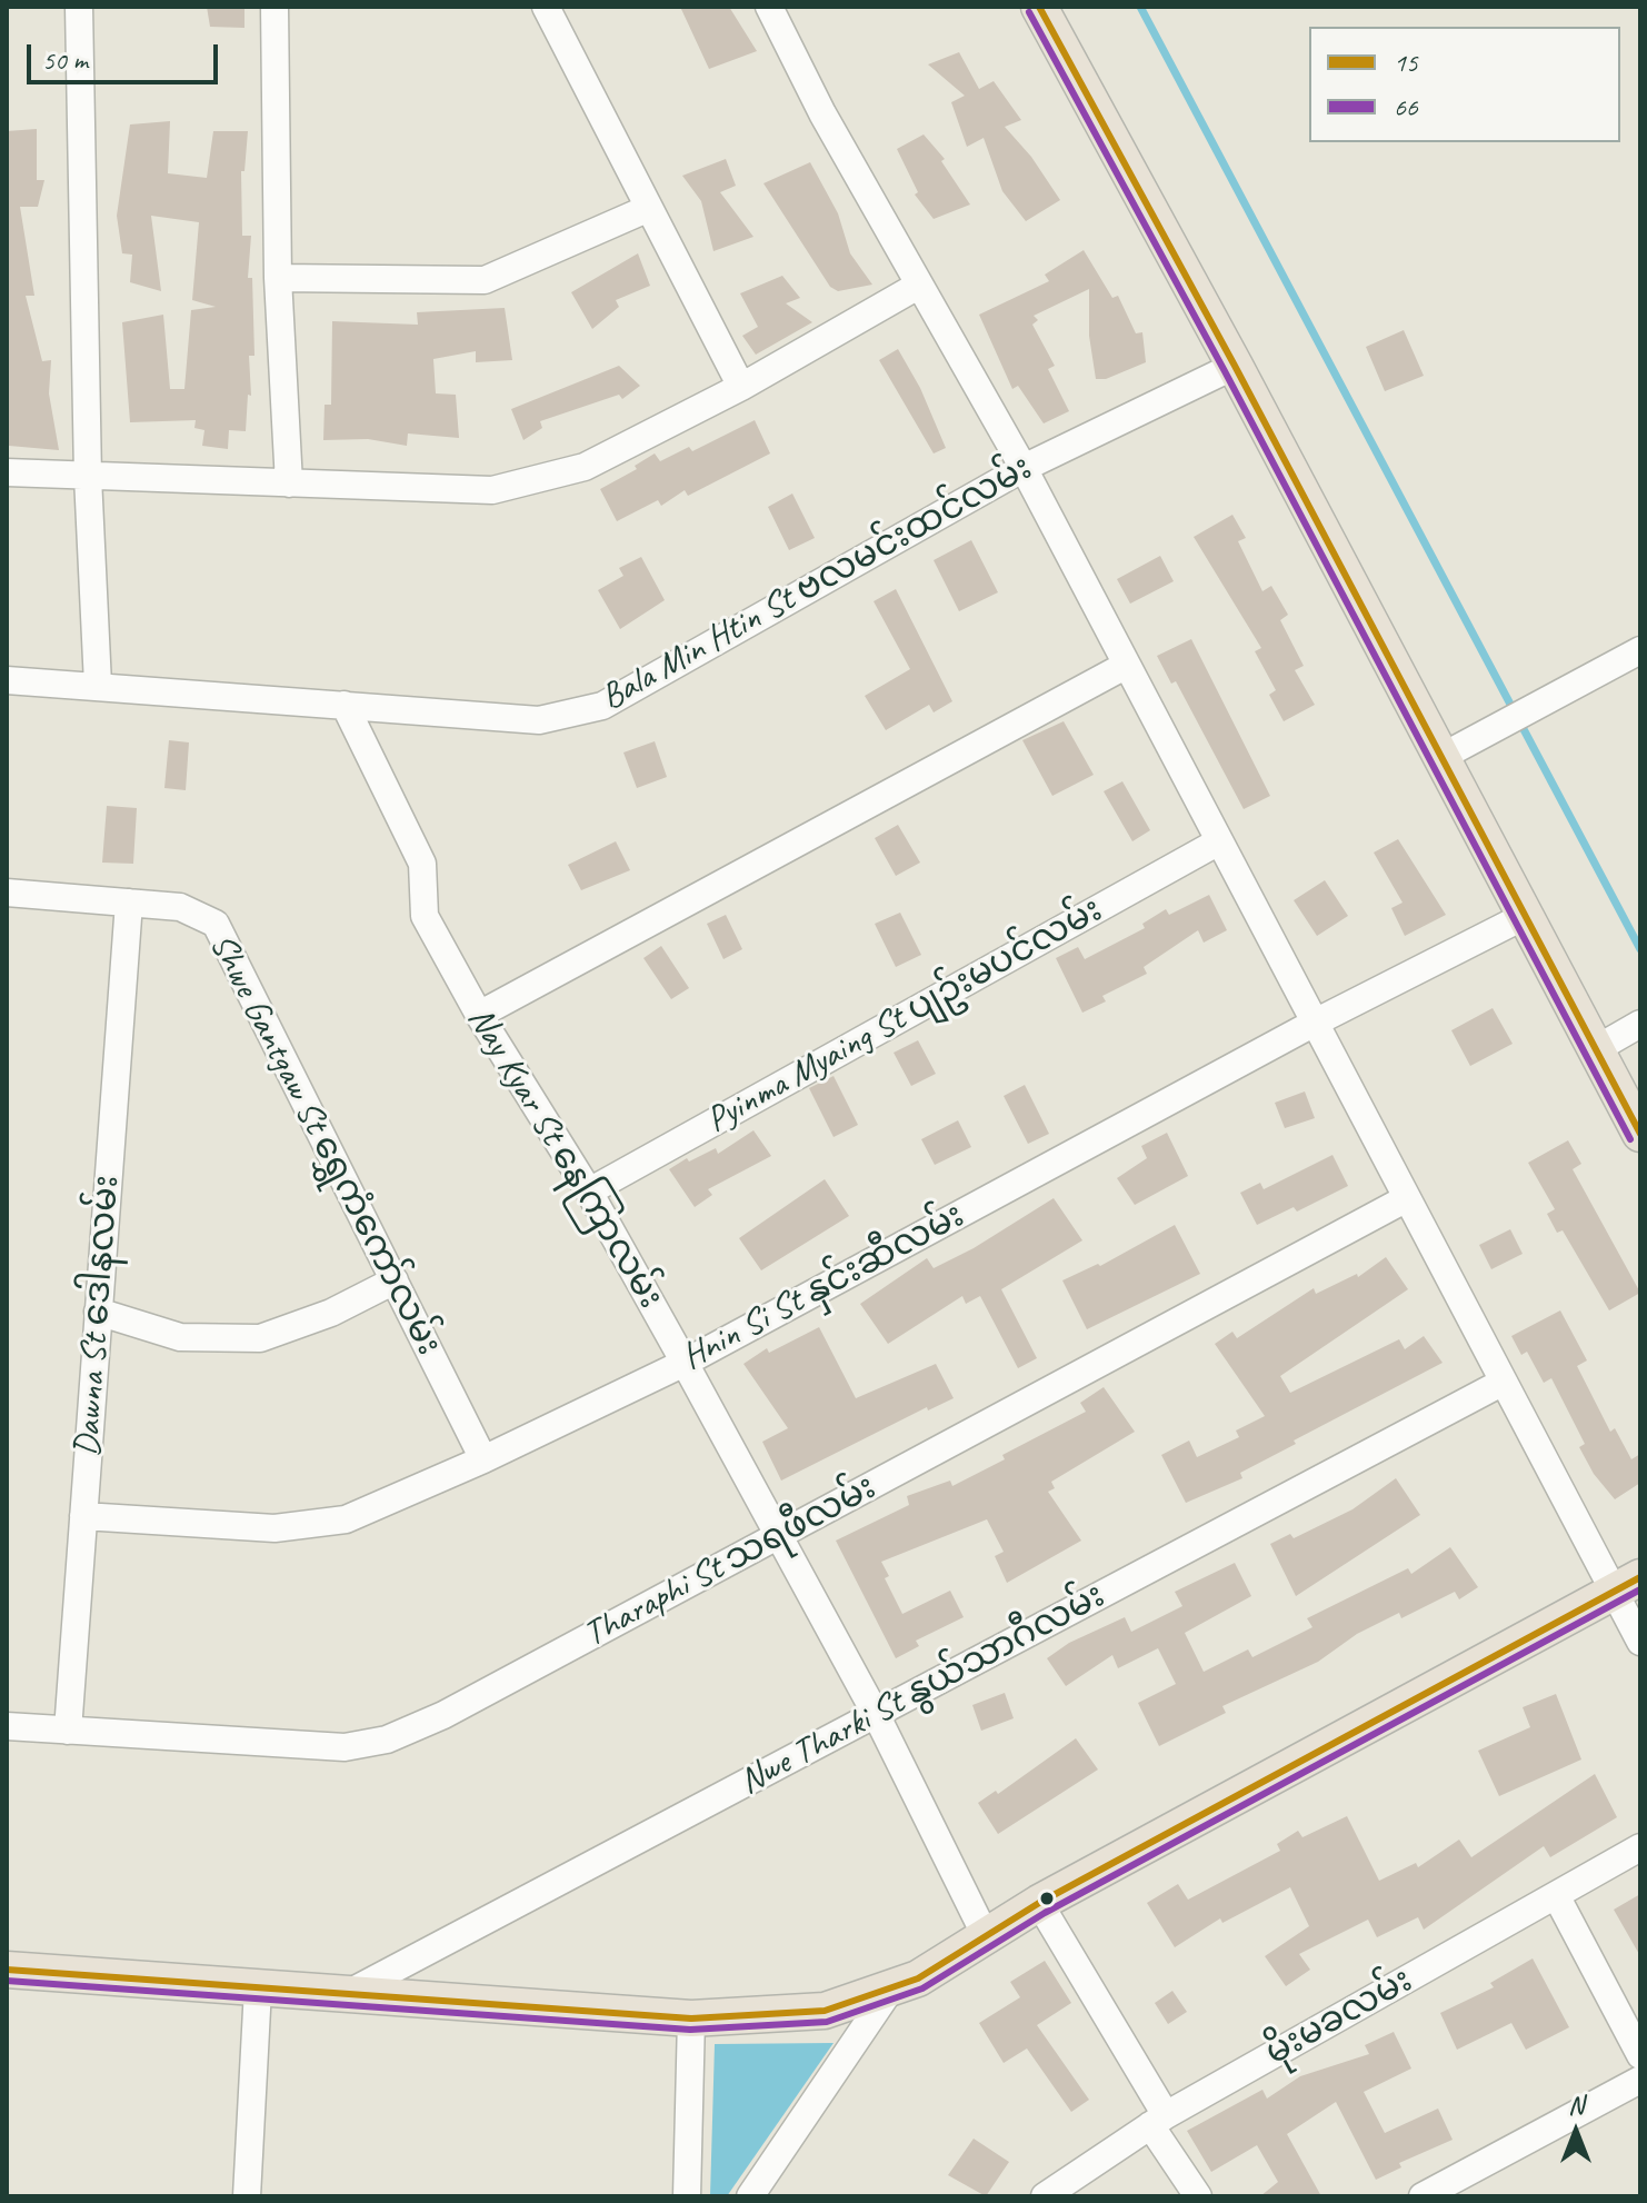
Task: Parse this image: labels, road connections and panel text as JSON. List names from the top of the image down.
{
  "streets": {
    "street": [
      "Bala Min Htin St ဗလမင်းထင်လမ်း",
      "Pyinma Myaing St ပျဥ်းမပင်လမ်း",
      "Shwe Gantgaw St ရွှေကံကော်လမ်း",
      "Nay Kyar St နေကြာလမ်း",
      "Hnin Si St နှင်းဆီလမ်း",
      "Dawna St ဒေါနလမ်း",
      "Tharaphi St သရဖီလမ်း",
      "Nwe Tharki St နွယ်သာဂီလမ်း",
      "မိုးမခလမ်း"
    ]
  },
  "crossings": [
    ["Bala Min Htin St ဗလမင်းထင်လမ်း", "Nay Kyar St နေကြာလမ်း"],
    ["Pyinma Myaing St ပျဥ်းမပင်လမ်း", "Nay Kyar St နေကြာလမ်း"],
    ["Shwe Gantgaw St ရွှေကံကော်လမ်း", "Hnin Si St နှင်းဆီလမ်း"],
    ["Shwe Gantgaw St ရွှေကံကော်လမ်း", "Dawna St ဒေါနလမ်း"],
    ["Nay Kyar St နေကြာလမ်း", "Hnin Si St နှင်းဆီလမ်း"],
    ["Nay Kyar St နေကြာလမ်း", "Tharaphi St သရဖီလမ်း"],
    ["Nay Kyar St နေကြာလမ်း", "Nwe Tharki St နွယ်သာဂီလမ်း"],
    ["Hnin Si St နှင်းဆီလမ်း", "Dawna St ဒေါနလမ်း"],
    ["Dawna St ဒေါနလမ်း", "Tharaphi St သရဖီလမ်း"]
  ],
  "lines": ["transit line 15", "transit line 66"],
  "legend": ["15", "66"],
  "scale_bar": "50 m",
  "north": "top"
}
